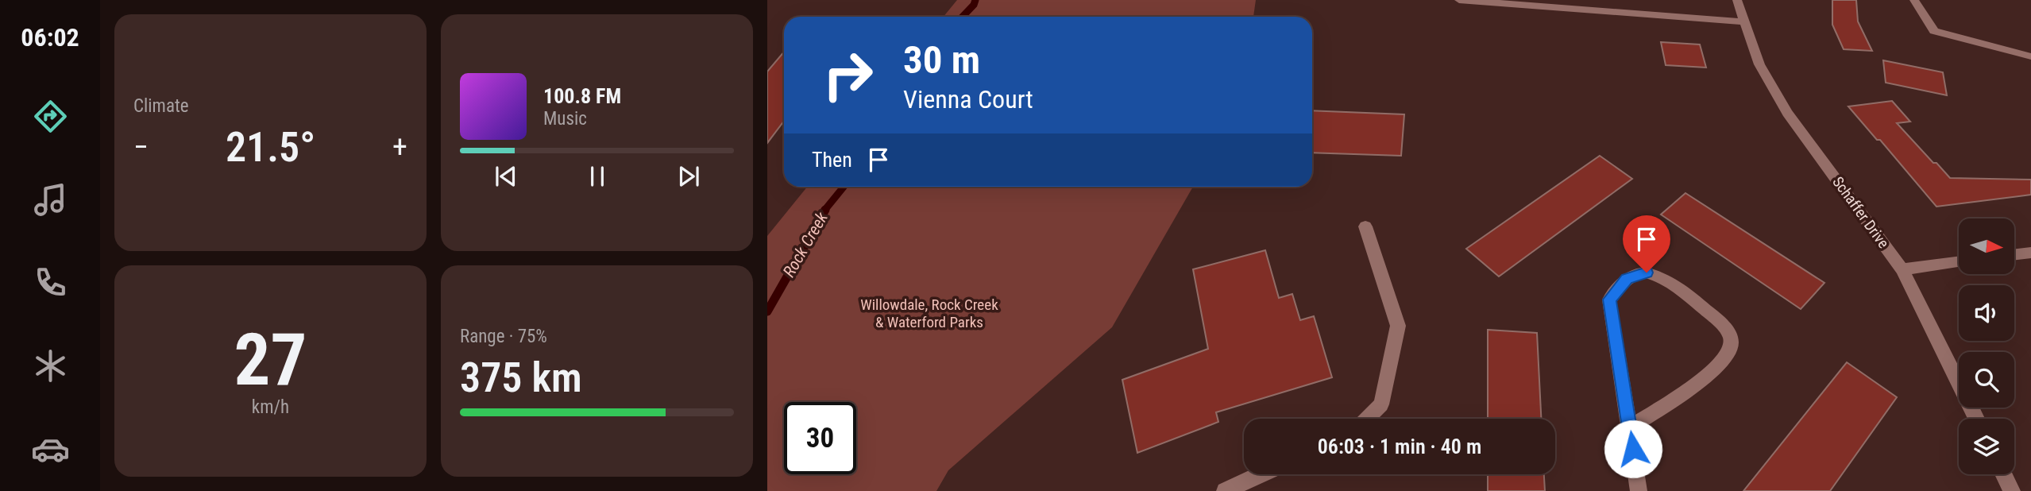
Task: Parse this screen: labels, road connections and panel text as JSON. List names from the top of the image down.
{
  "streets": {
    "street": ["Schaffer Drive"]
  },
  "water": ["Rock Creek"],
  "parks": ["Willowdale, Rock Creek & Waterford Parks"],
  "north": "right",
  "page": {
    "tabs": "06:02",
    "tile": [
      "Climate",
      ["27", "km/h"],
      ["Range · 75%", "375 km"]
    ],
    "turn": ["30 m", "Vienna Court"],
    "song": ["100.8 FM", "Music"],
    "heat": ["−", "21.5°", "+"],
    "then": "Then",
    "limit": "30",
    "trip": "06:03 · 1 min · 40 m"
  }
}
